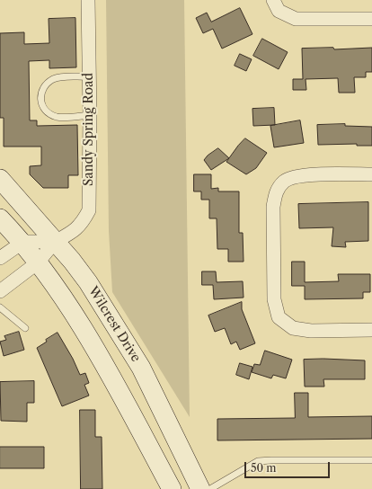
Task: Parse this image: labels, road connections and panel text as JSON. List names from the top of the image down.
{
  "streets": {
    "main road": ["Wilcrest Drive"],
    "street": ["Sandy Spring Road"]
  },
  "crossings": [
    ["Sandy Spring Road", "Wilcrest Drive"]
  ],
  "scale_bar": "50 m"
}
